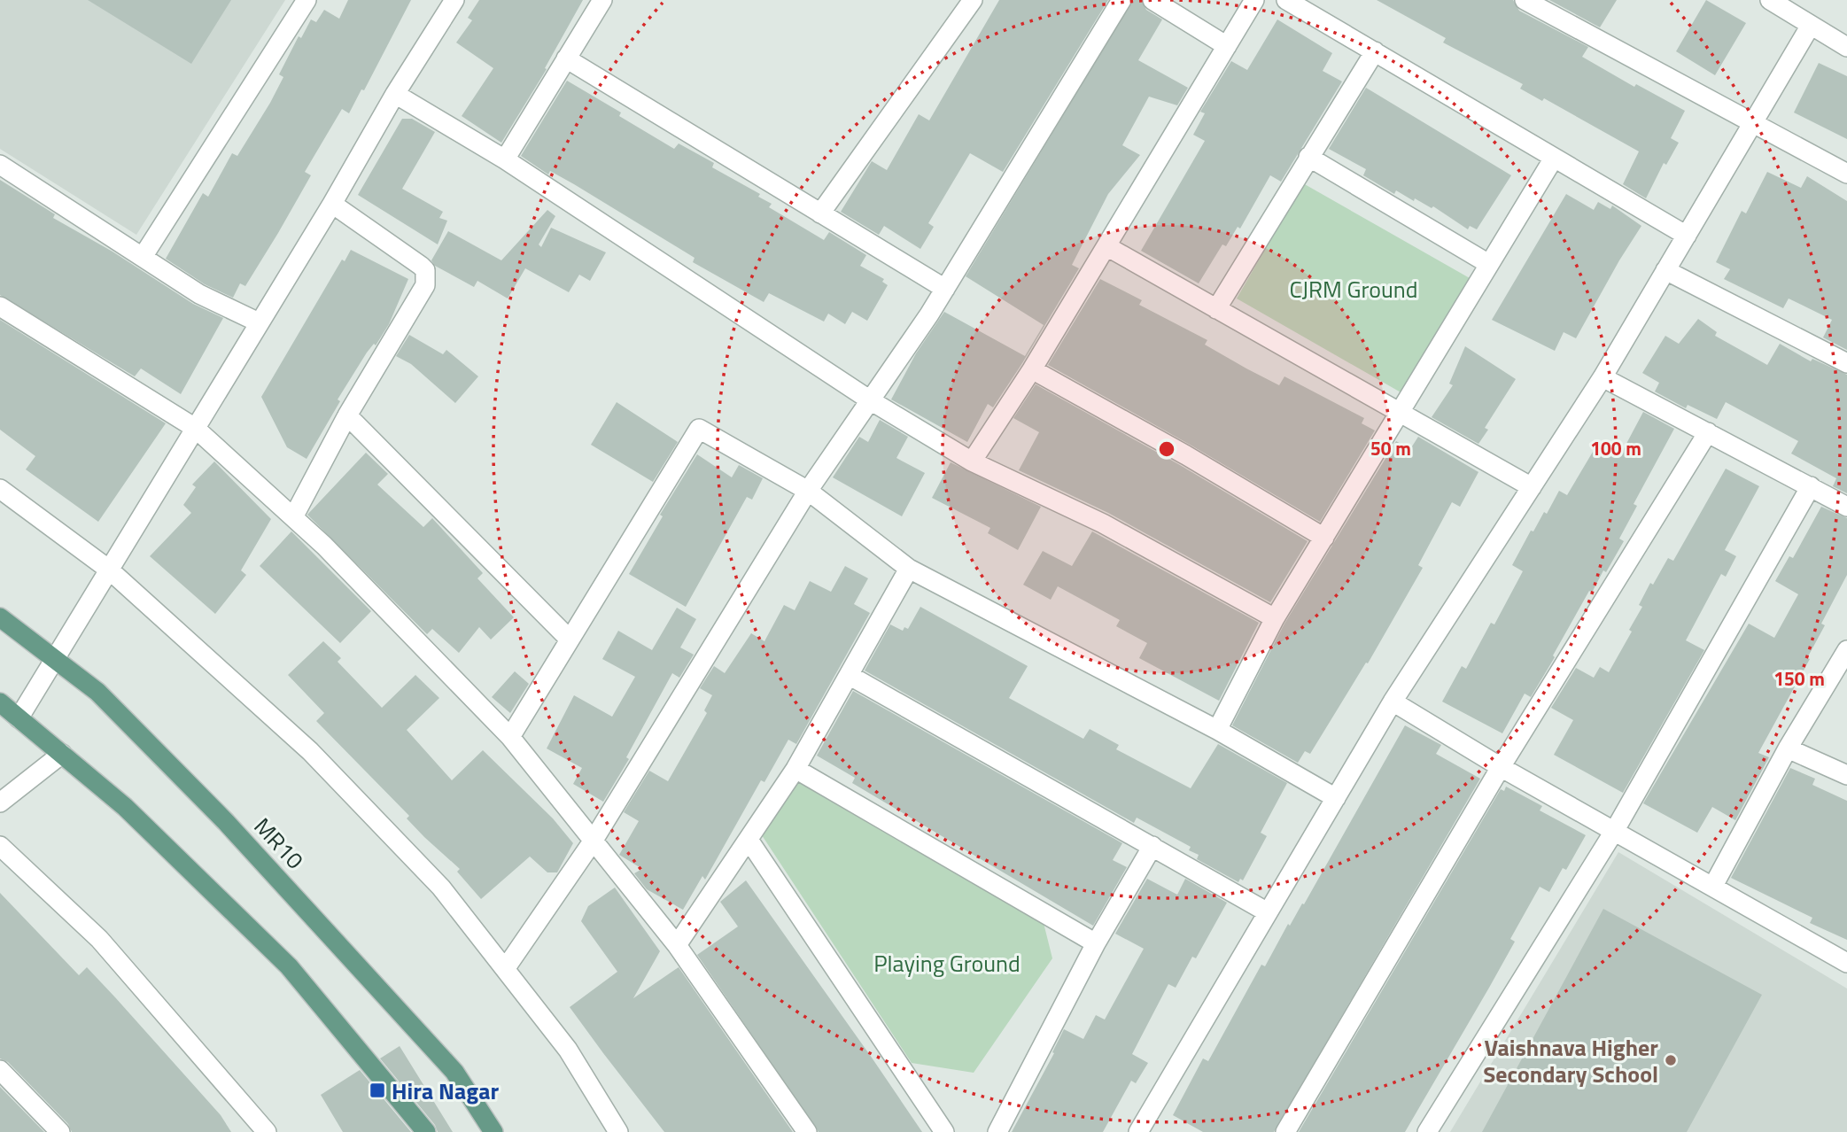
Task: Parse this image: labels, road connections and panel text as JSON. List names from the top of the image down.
{
  "streets": {
    "main road": ["MR10"]
  },
  "parks": ["CJRM Ground", "Playing Ground"],
  "places": {
    "other": ["Vaishnava Higher Secondary School"],
    "transit": ["Hira Nagar"]
  },
  "rings": ["50 m", "100 m", "150 m"]
}
